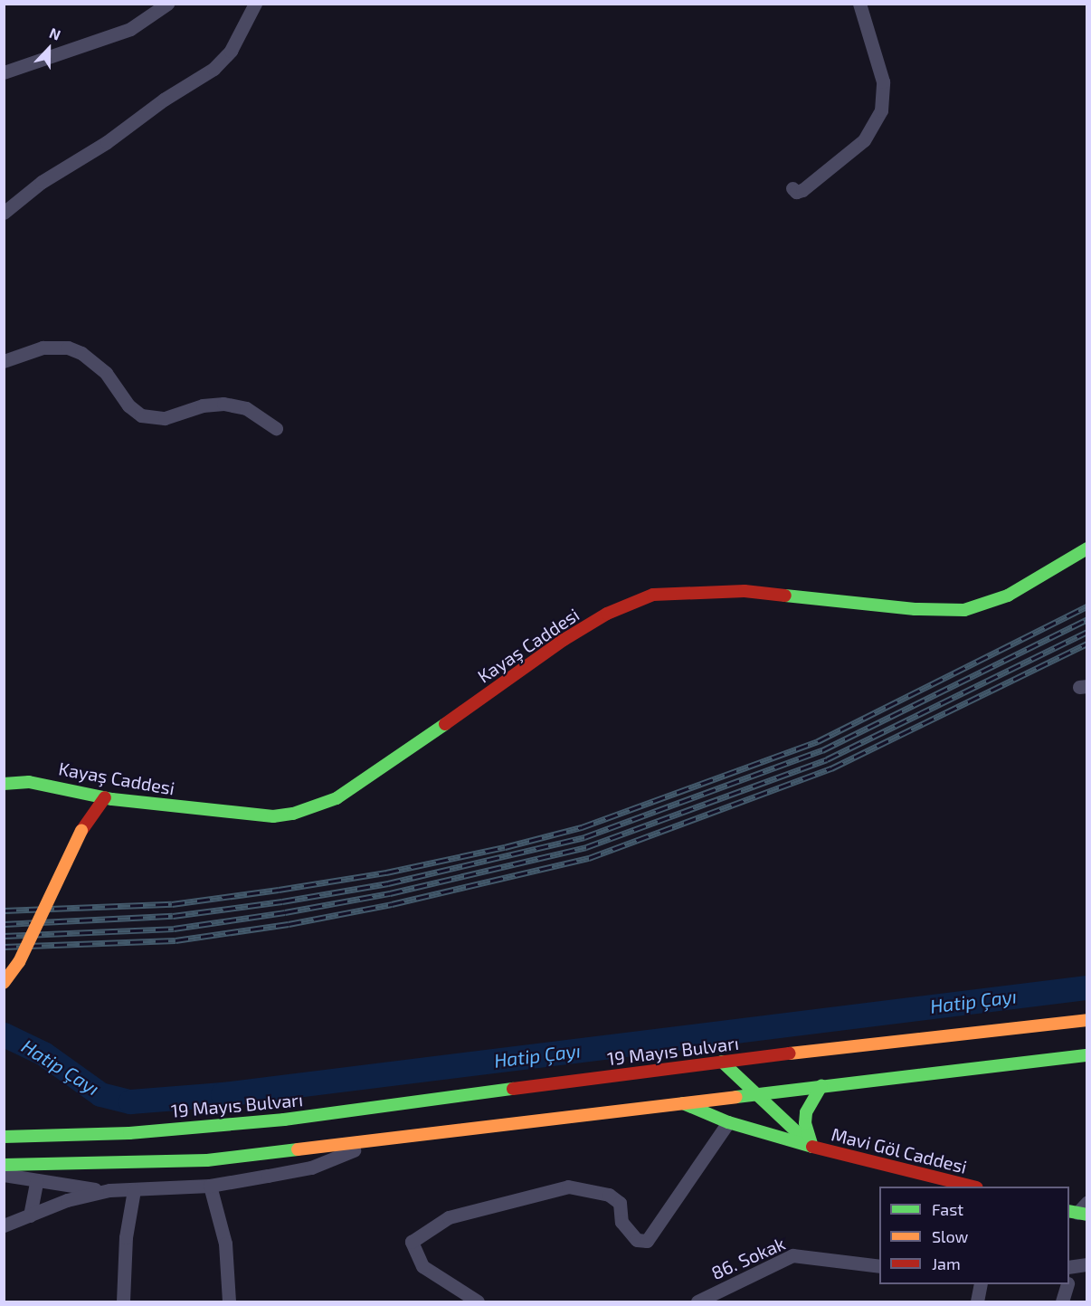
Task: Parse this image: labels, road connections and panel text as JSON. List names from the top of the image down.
{
  "streets": {
    "main road": ["Kayaş Caddesi", "19 Mayıs Bulvarı", "Mavi Göl Caddesi"],
    "street": ["86. Sokak"]
  },
  "water": ["Hatip Çayı"],
  "legend": ["Fast", "Slow", "Jam"],
  "north": "top"
}
